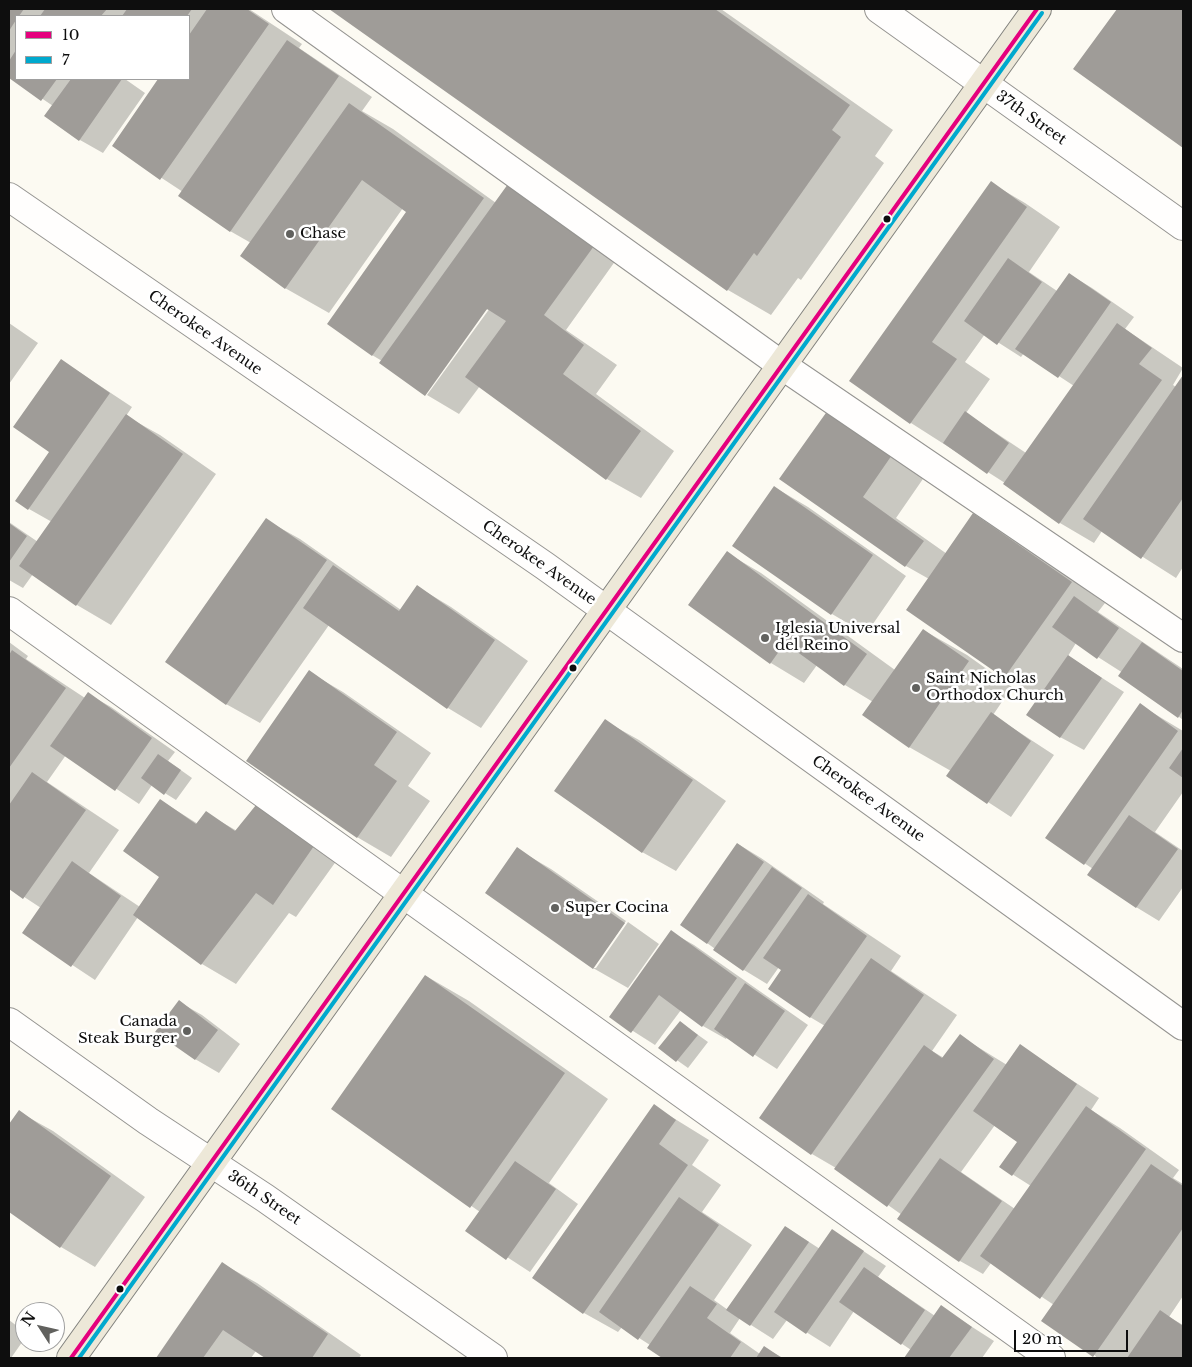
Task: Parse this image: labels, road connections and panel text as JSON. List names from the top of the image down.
{
  "streets": {
    "street": ["37th Street", "Cherokee Avenue", "36th Street"]
  },
  "places": [
    "Chase",
    "Iglesia Universal del Reino",
    "Saint Nicholas Orthodox Church",
    "Super Cocina",
    "Canada Steak Burger"
  ],
  "lines": ["transit line 10", "transit line 7"],
  "legend": ["10", "7"],
  "scale_bar": "20 m",
  "north": "top left"
}
